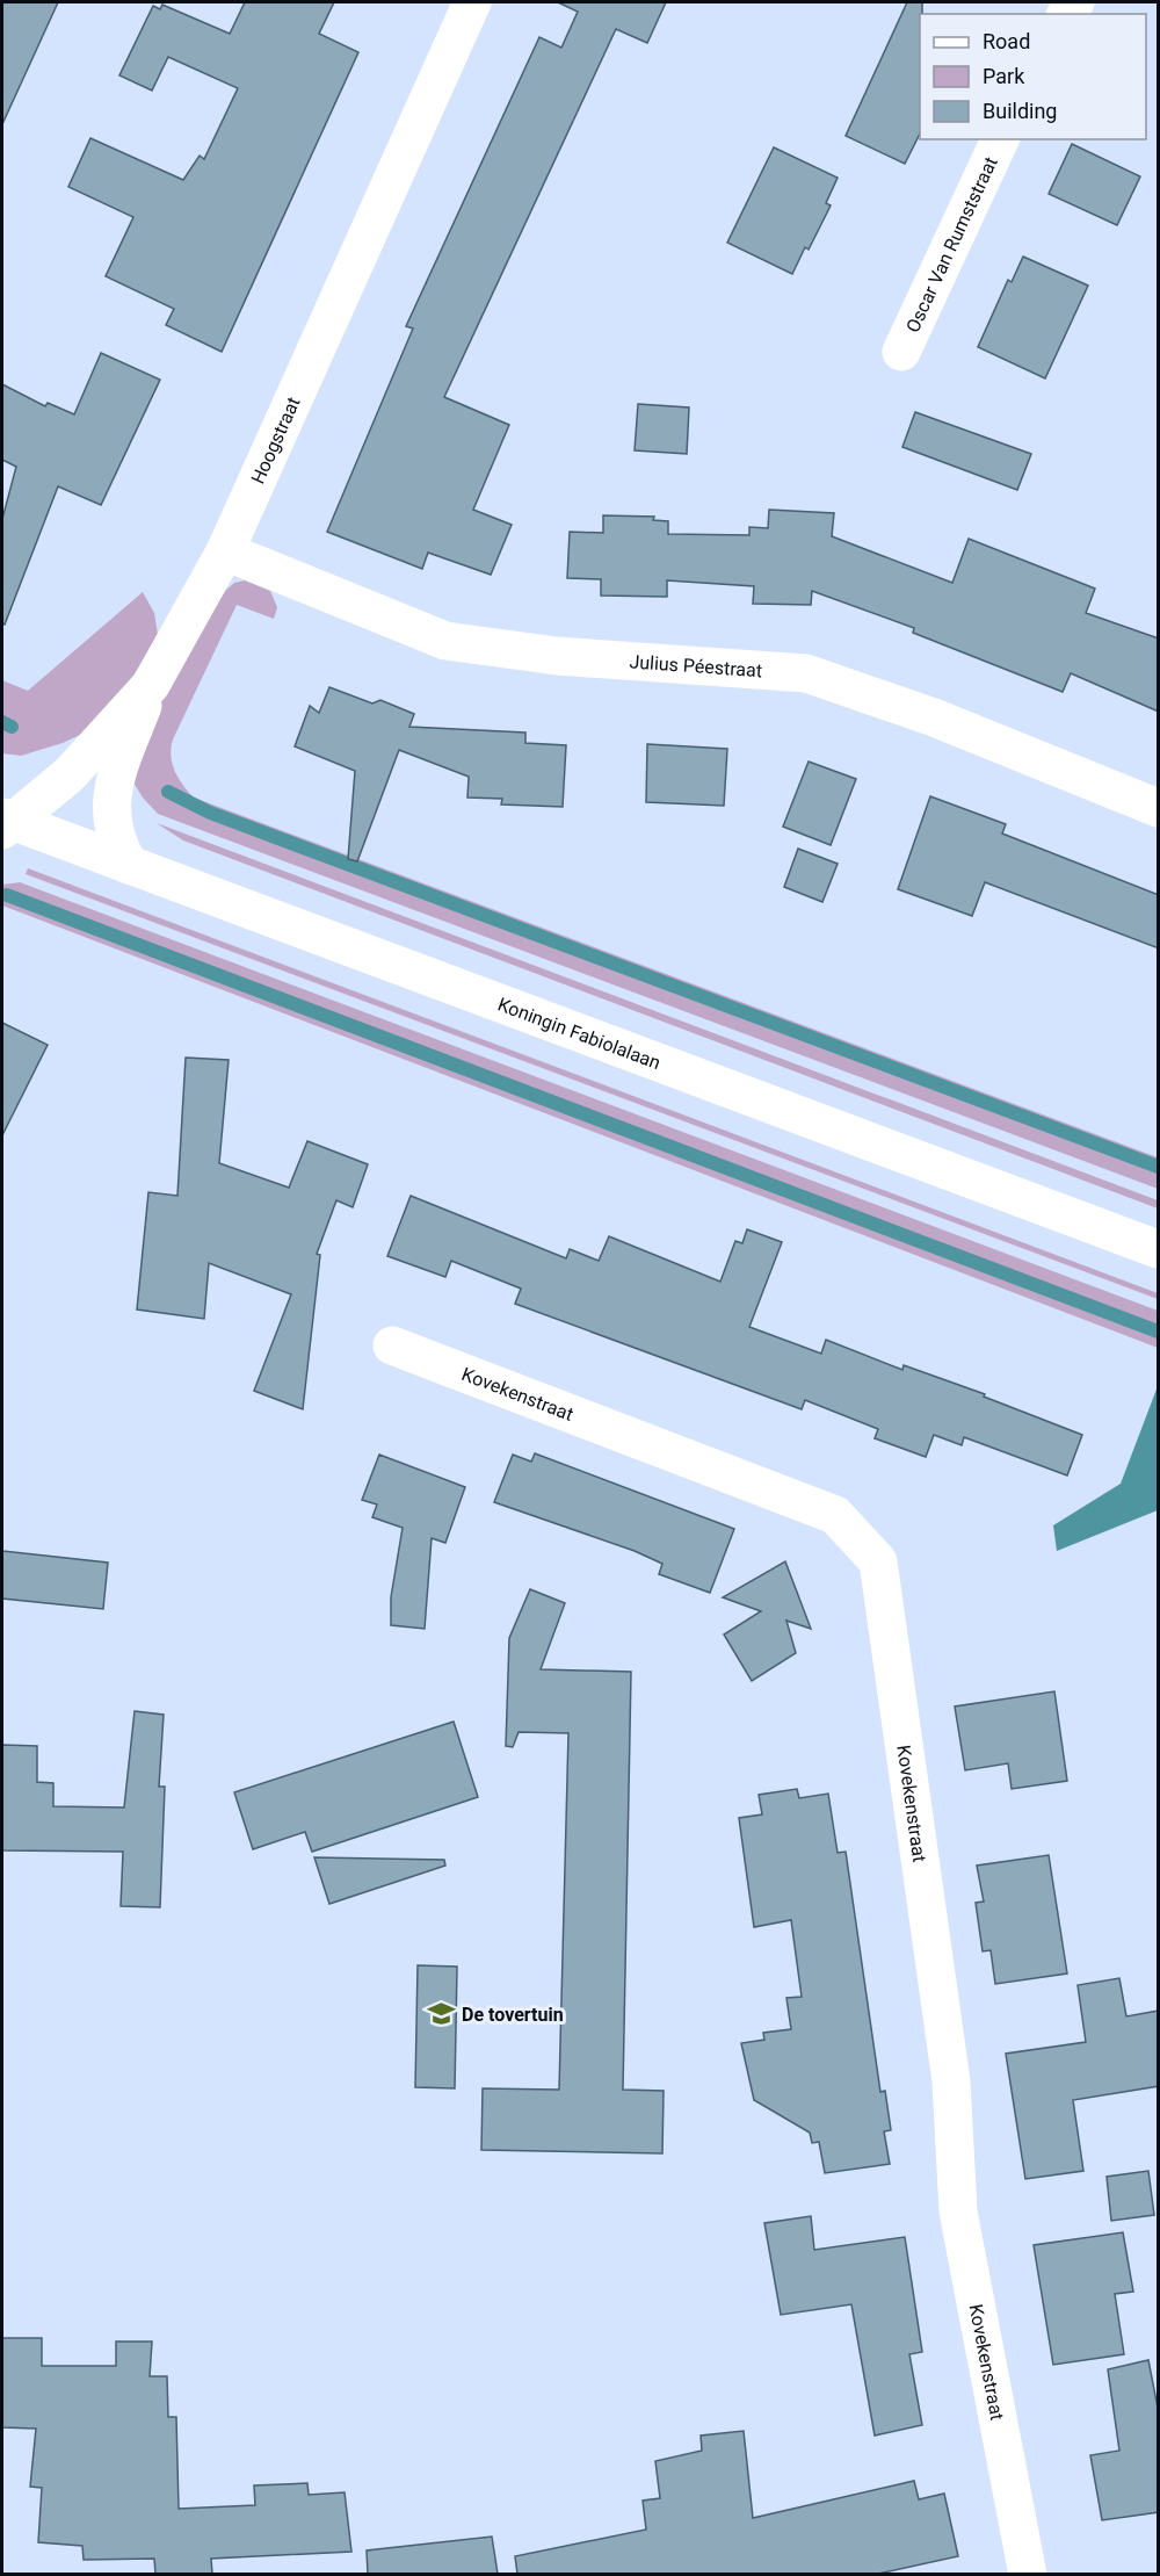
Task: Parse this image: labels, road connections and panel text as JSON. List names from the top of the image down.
{
  "streets": {
    "street": [
      "Oscar Van Rumststraat",
      "Hoogstraat",
      "Julius Péestraat",
      "Koningin Fabiolalaan",
      "Kovekenstraat"
    ]
  },
  "crossings": [
    ["Hoogstraat", "Julius Péestraat"],
    ["Hoogstraat", "Koningin Fabiolalaan"]
  ],
  "places": {
    "school or university": ["De tovertuin"]
  },
  "legend": ["Road", "Park", "Building"]
}
